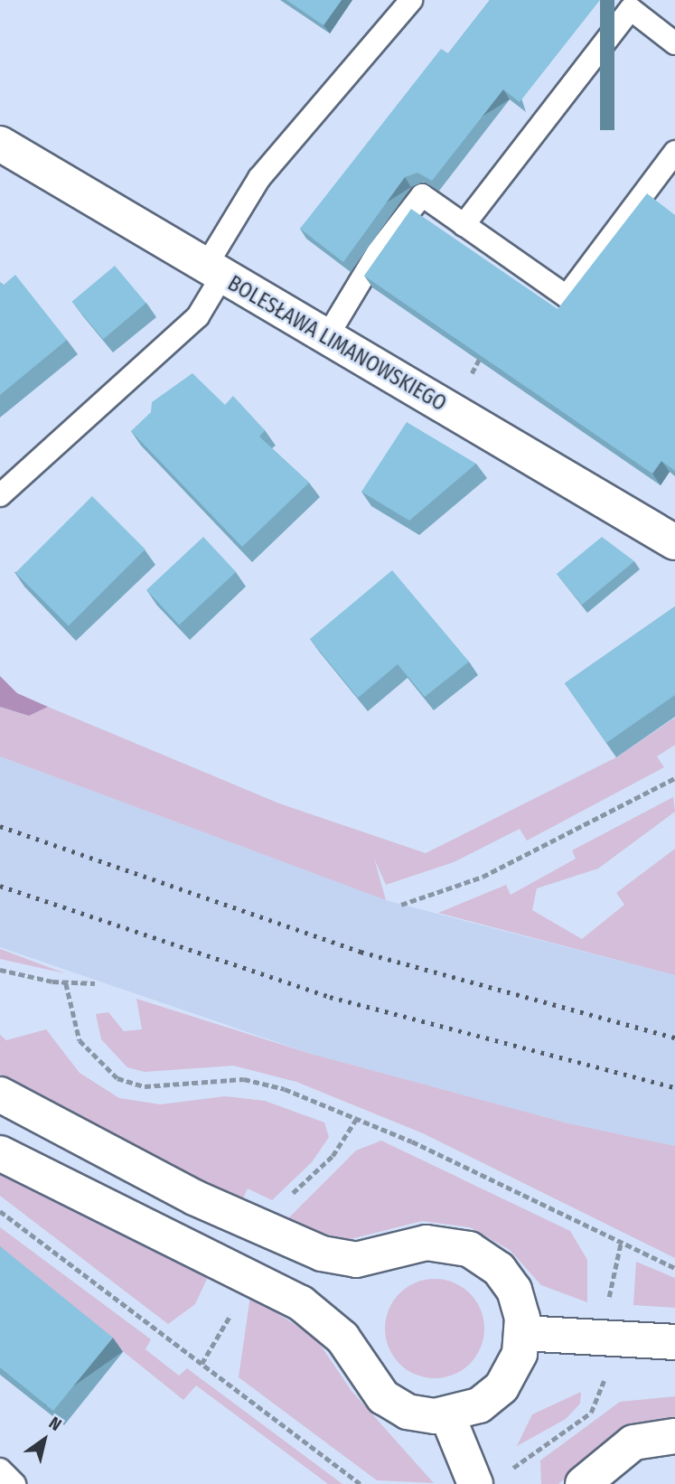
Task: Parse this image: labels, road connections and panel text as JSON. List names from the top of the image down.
{
  "streets": {
    "street": ["BOLESŁAWA LIMANOWSKIEGO"]
  },
  "north": "top right"
}
